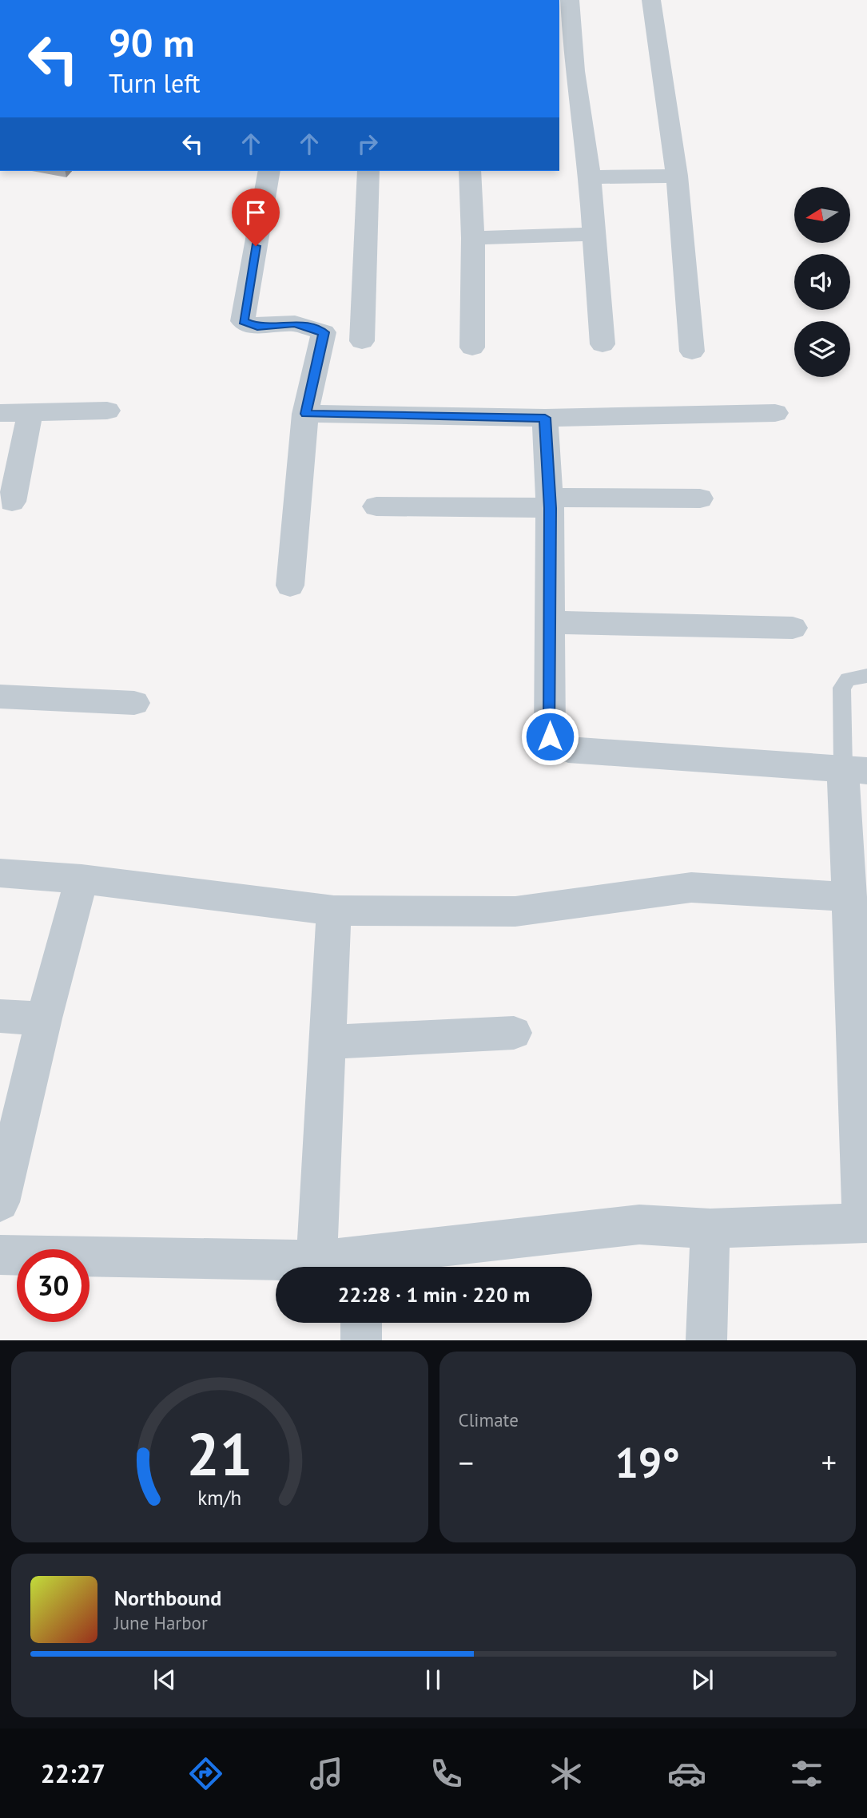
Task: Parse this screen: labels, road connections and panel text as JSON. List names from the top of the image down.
{
  "north": "left",
  "page": {
    "turn": ["90 m", "Turn left"],
    "limit": "30",
    "trip": "22:28 · 1 min · 220 m",
    "tile": "Climate",
    "heat": ["−", "19°", "+"],
    "song": ["Northbound", "June Harbor"],
    "tabs": "22:27",
    "gauge": ["21", "km/h"]
  }
}
